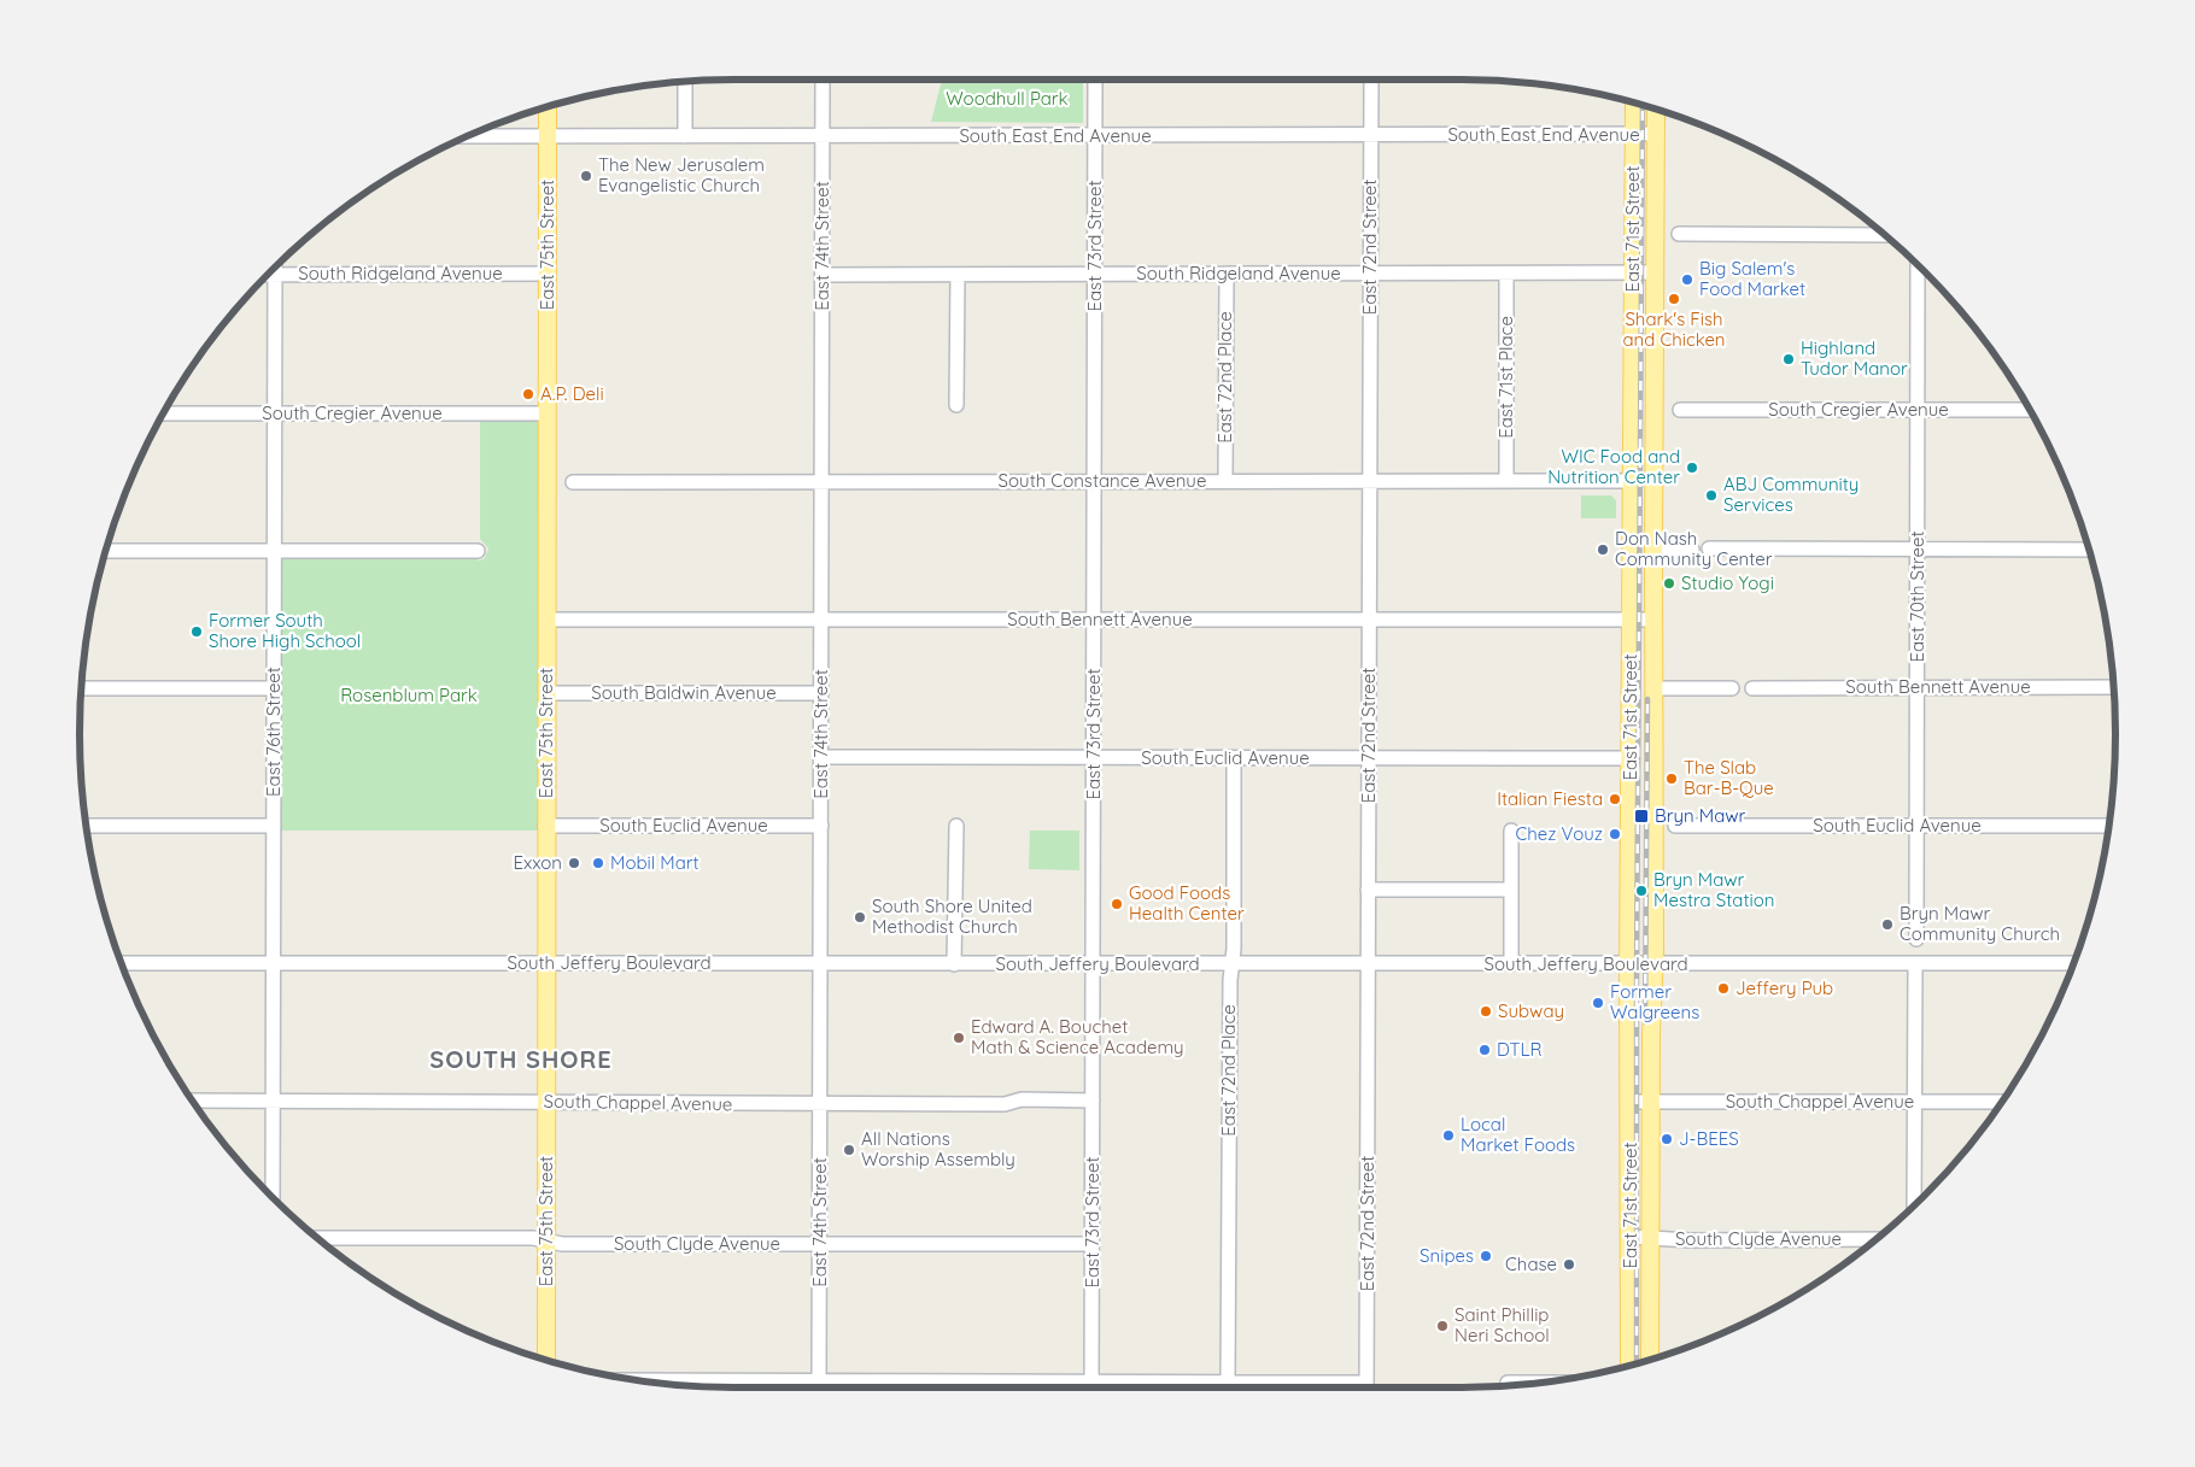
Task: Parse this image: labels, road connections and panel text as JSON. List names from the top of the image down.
{
  "streets": {
    "main road": ["East 71st Street", "East 75th Street"],
    "street": [
      "South East End Avenue",
      "East 74th Street",
      "East 73rd Street",
      "East 72nd Street",
      "South Ridgeland Avenue",
      "East 72nd Place",
      "East 71st Place",
      "South Cregier Avenue",
      "South Constance Avenue",
      "East 70th Street",
      "South Bennett Avenue",
      "South Baldwin Avenue",
      "East 76th Street",
      "South Euclid Avenue",
      "South Jeffery Boulevard",
      "South Chappel Avenue",
      "South Clyde Avenue"
    ]
  },
  "crossings": [
    ["South East End Avenue", "East 71st Street"],
    ["South East End Avenue", "East 75th Street"],
    ["South East End Avenue", "East 74th Street"],
    ["South East End Avenue", "East 73rd Street"],
    ["South East End Avenue", "East 72nd Street"],
    ["East 71st Street", "South Ridgeland Avenue"],
    ["East 71st Street", "South Constance Avenue"],
    ["East 71st Street", "South Bennett Avenue"],
    ["East 71st Street", "South Euclid Avenue"],
    ["East 71st Street", "South Jeffery Boulevard"],
    ["East 71st Street", "South Chappel Avenue"],
    ["East 71st Street", "South Clyde Avenue"],
    ["East 75th Street", "South Ridgeland Avenue"],
    ["East 75th Street", "South Cregier Avenue"],
    ["East 75th Street", "South Bennett Avenue"],
    ["East 75th Street", "South Baldwin Avenue"],
    ["East 75th Street", "South Euclid Avenue"],
    ["East 75th Street", "South Jeffery Boulevard"],
    ["East 75th Street", "South Chappel Avenue"],
    ["East 75th Street", "South Clyde Avenue"],
    ["East 74th Street", "South Ridgeland Avenue"],
    ["East 74th Street", "South Constance Avenue"],
    ["East 74th Street", "South Bennett Avenue"],
    ["East 74th Street", "South Baldwin Avenue"],
    ["East 74th Street", "South Euclid Avenue"],
    ["East 74th Street", "South Jeffery Boulevard"],
    ["East 74th Street", "South Chappel Avenue"],
    ["East 74th Street", "South Clyde Avenue"],
    ["East 73rd Street", "South Ridgeland Avenue"],
    ["East 73rd Street", "South Constance Avenue"],
    ["East 73rd Street", "South Bennett Avenue"],
    ["East 73rd Street", "South Euclid Avenue"],
    ["East 73rd Street", "South Jeffery Boulevard"],
    ["East 73rd Street", "South Chappel Avenue"],
    ["East 73rd Street", "South Clyde Avenue"],
    ["East 72nd Street", "South Ridgeland Avenue"],
    ["East 72nd Street", "South Constance Avenue"],
    ["East 72nd Street", "South Bennett Avenue"],
    ["East 72nd Street", "South Euclid Avenue"],
    ["East 72nd Street", "South Jeffery Boulevard"],
    ["South Ridgeland Avenue", "East 72nd Place"],
    ["South Ridgeland Avenue", "East 71st Place"],
    ["South Ridgeland Avenue", "East 76th Street"],
    ["East 72nd Place", "South Constance Avenue"],
    ["East 72nd Place", "South Euclid Avenue"],
    ["East 72nd Place", "South Jeffery Boulevard"],
    ["East 71st Place", "South Constance Avenue"],
    ["South Cregier Avenue", "East 70th Street"],
    ["South Cregier Avenue", "East 76th Street"],
    ["East 70th Street", "South Bennett Avenue"],
    ["East 70th Street", "South Euclid Avenue"],
    ["East 76th Street", "South Jeffery Boulevard"],
    ["East 76th Street", "South Chappel Avenue"]
  ],
  "districts": ["SOUTH SHORE"],
  "parks": ["Woodhull Park", "Rosenblum Park"],
  "places": {
    "other": [
      "The New Jerusalem Evangelistic Church",
      "Big Salem's Food Market",
      "Shark's Fish and Chicken",
      "Highland Tudor Manor",
      "A.P. Deli",
      "WIC Food and Nutrition Center",
      "ABJ Community Services",
      "Don Nash Community Center",
      "Studio Yogi",
      "Former South Shore High School",
      "The Slab Bar-B-Que",
      "Italian Fiesta",
      "Chez Vouz",
      "Exxon",
      "Mobil Mart",
      "Bryn Mawr Mestra Station",
      "Good Foods Health Center",
      "South Shore United Methodist Church",
      "Bryn Mawr Community Church",
      "Jeffery Pub",
      "Former Walgreens",
      "Subway",
      "Edward A. Bouchet Math & Science Academy",
      "DTLR",
      "Local Market Foods",
      "J-BEES",
      "All Nations Worship Assembly",
      "Snipes",
      "Chase",
      "Saint Phillip Neri School"
    ],
    "transit": ["Bryn Mawr"]
  }
}
